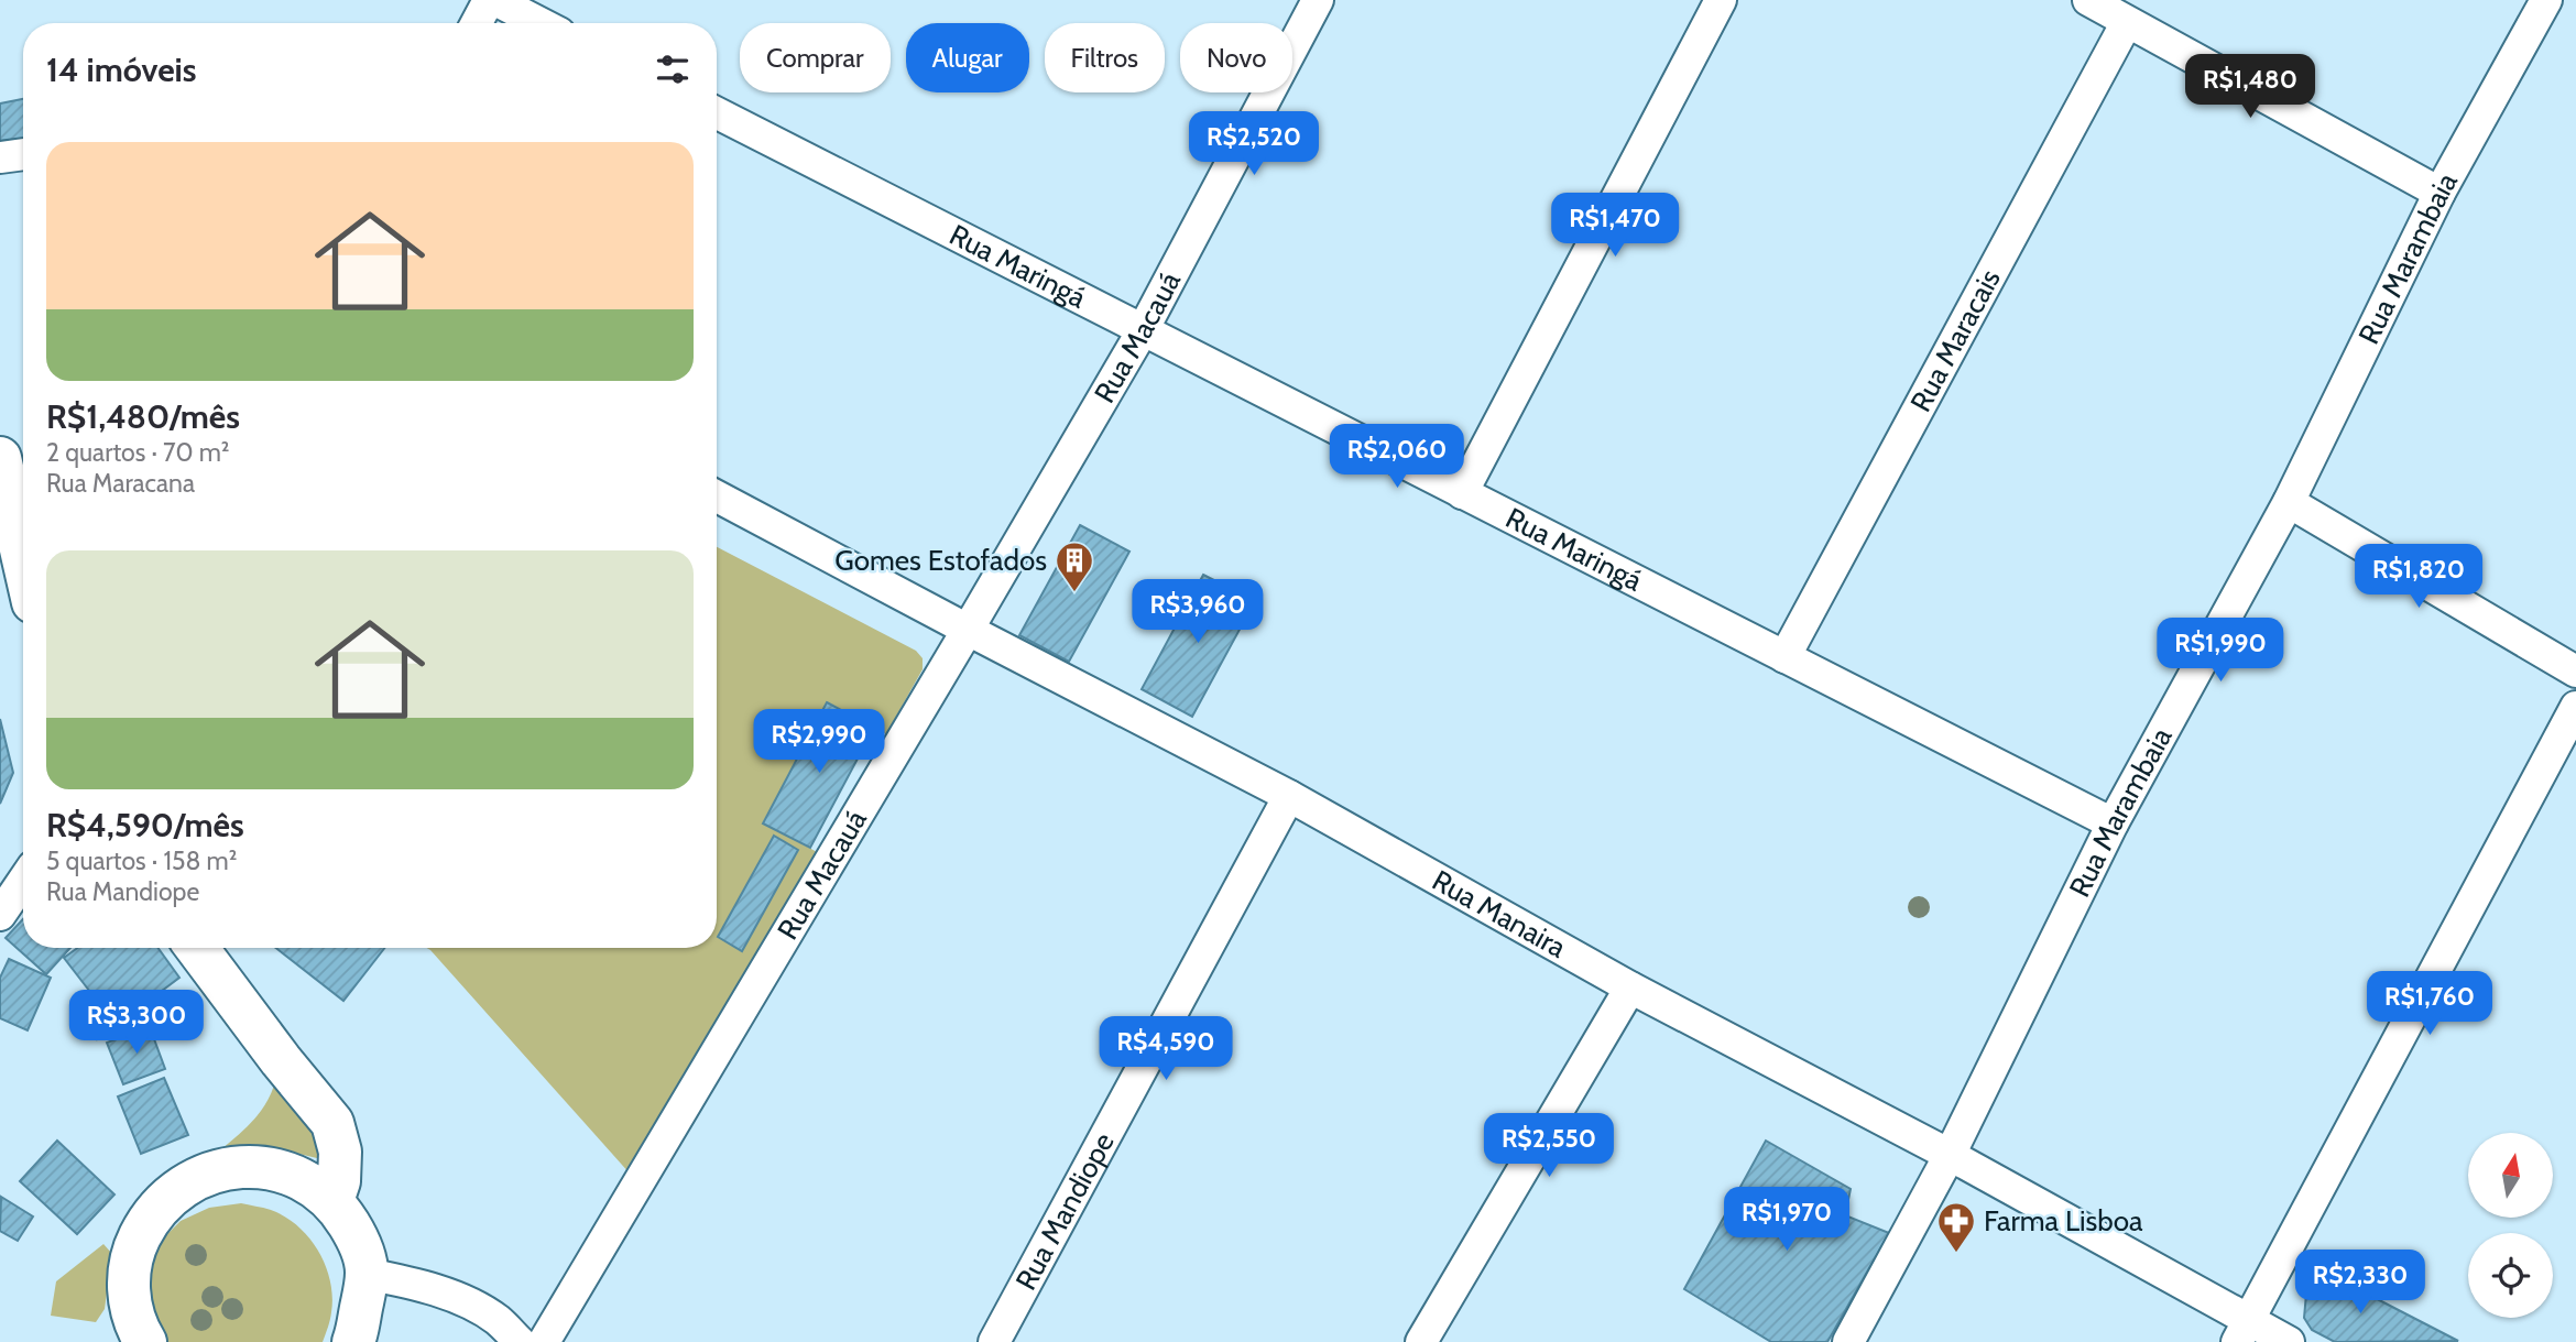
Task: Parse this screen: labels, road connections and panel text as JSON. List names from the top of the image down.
{
  "streets": {
    "street": [
      "Rua Marambaia",
      "Rua Maringá",
      "Rua Macauá",
      "Rua Maracais",
      "Rua Manaira",
      "Rua Mandiope"
    ]
  },
  "crossings": [
    ["Rua Marambaia", "Rua Maringá"],
    ["Rua Marambaia", "Rua Manaira"],
    ["Rua Maringá", "Rua Macauá"],
    ["Rua Maringá", "Rua Maracais"],
    ["Rua Macauá", "Rua Manaira"],
    ["Rua Manaira", "Rua Mandiope"]
  ],
  "places": {
    "building": ["Gomes Estofados"],
    "pharmacy": ["Farma Lisboa"]
  },
  "north": "top",
  "page": {
    "chip": [
      "Comprar",
      "Alugar",
      "Filtros",
      "Novo"
    ],
    "heading": "14 imóveis",
    "price": [
      "R$1,480",
      "R$2,520",
      "R$1,470",
      "R$2,060",
      "R$1,820",
      "R$3,960",
      "R$1,990",
      "R$2,990",
      "R$1,760",
      "R$3,300",
      "R$4,590",
      "R$2,550",
      "R$1,970",
      "R$2,330"
    ],
    "list": [
      {
        "name": "R$1,480/mês",
        "note": "2 quartos · 70 m² · Rua Maracana"
      },
      {
        "name": "R$4,590/mês",
        "note": "5 quartos · 158 m² · Rua Mandiope"
      }
    ]
  }
}
